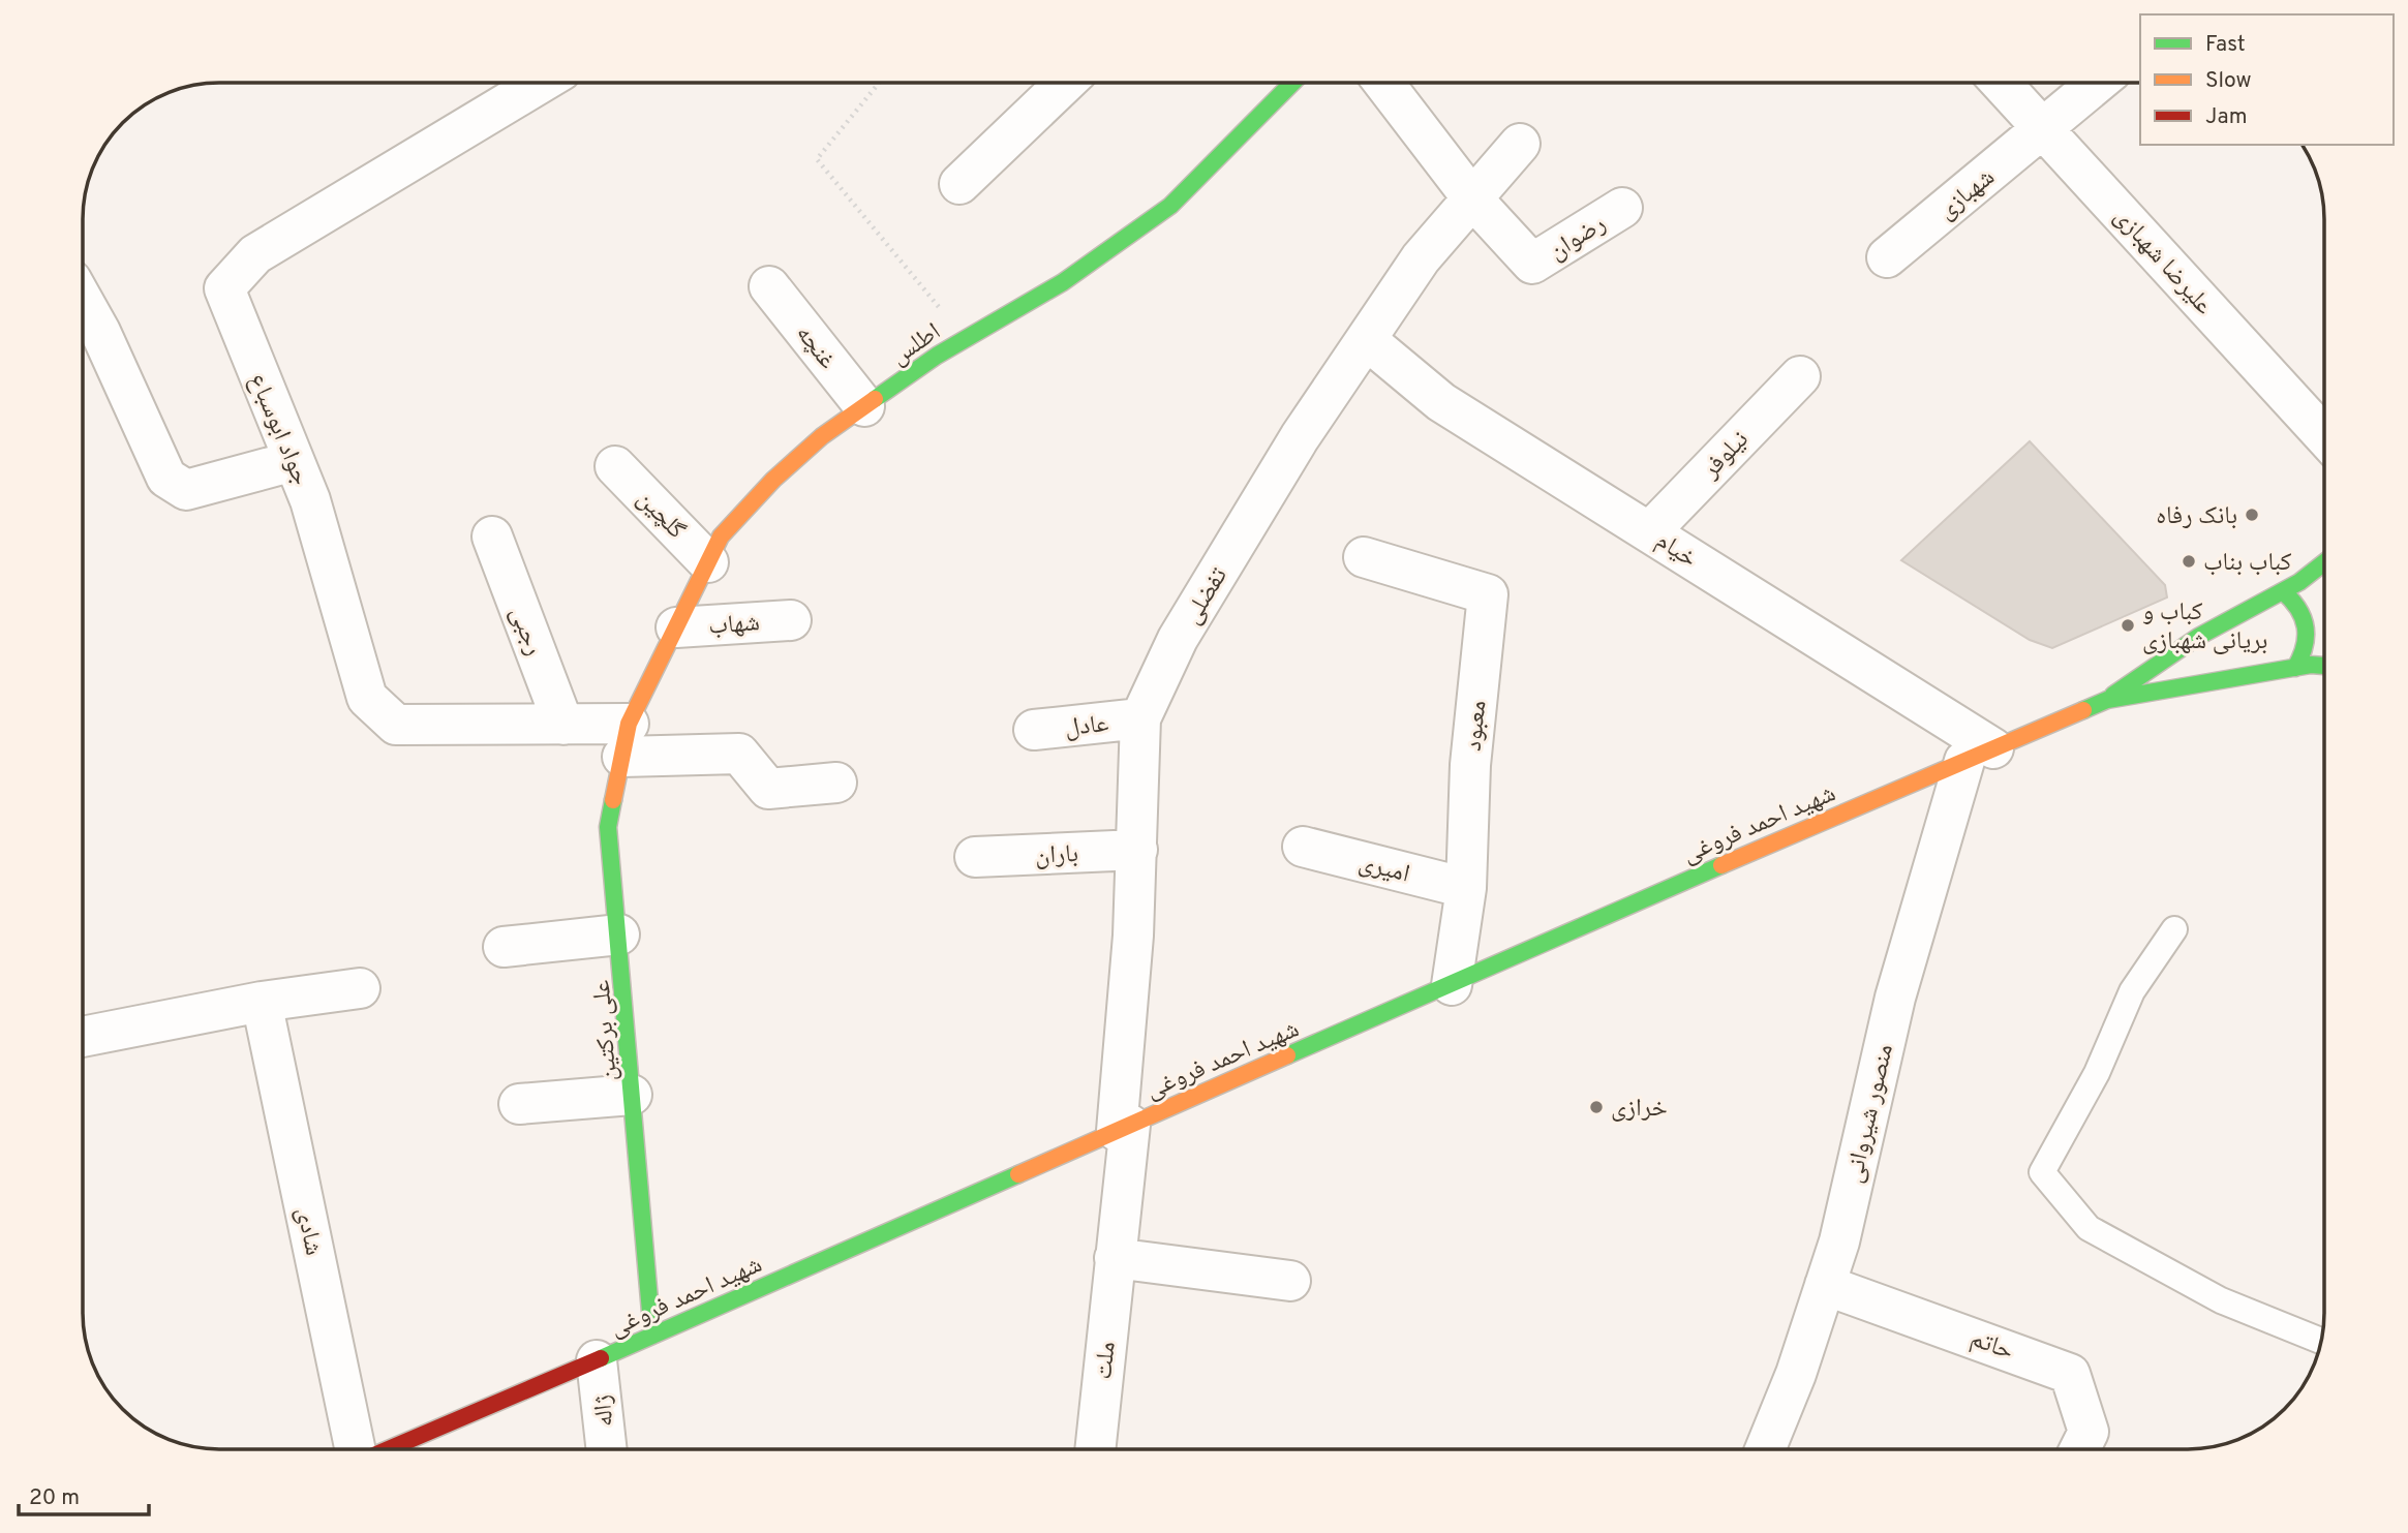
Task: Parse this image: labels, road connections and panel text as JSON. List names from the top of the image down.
{
  "streets": {
    "main road": ["اطلس", "شهید احمد فروغی", "علی برکتین"],
    "street": [
      "شهبازی",
      "رضوان",
      "علیرضا شهبازی",
      "غنچه",
      "جواد ابوسباع",
      "نیلوفر",
      "گلچین",
      "خیام",
      "تفضلی",
      "شهاب",
      "رجبی",
      "عادل",
      "معبود",
      "باران",
      "امیری",
      "منصور شیروانی",
      "شادی",
      "حاتم",
      "ملت",
      "ژاله"
    ]
  },
  "crossings": [
    ["شهبازی", "علیرضا شهبازی"],
    ["رضوان", "تفضلی"],
    ["اطلس", "غنچه"],
    ["اطلس", "جواد ابوسباع"],
    ["اطلس", "گلچین"],
    ["اطلس", "شهاب"],
    ["اطلس", "علی برکتین"],
    ["جواد ابوسباع", "رجبی"],
    ["جواد ابوسباع", "علی برکتین"],
    ["نیلوفر", "خیام"],
    ["خیام", "تفضلی"],
    ["خیام", "شهید احمد فروغی"],
    ["خیام", "منصور شیروانی"],
    ["تفضلی", "عادل"],
    ["تفضلی", "شهید احمد فروغی"],
    ["تفضلی", "باران"],
    ["تفضلی", "ملت"],
    ["معبود", "شهید احمد فروغی"],
    ["معبود", "امیری"],
    ["شهید احمد فروغی", "علی برکتین"],
    ["شهید احمد فروغی", "منصور شیروانی"],
    ["شهید احمد فروغی", "ملت"],
    ["شهید احمد فروغی", "ژاله"],
    ["منصور شیروانی", "حاتم"]
  ],
  "places": [
    "بانک رفاه",
    "کباب بناب",
    "کباب و بریانی شهبازی",
    "خرازی"
  ],
  "legend": ["Fast", "Slow", "Jam"],
  "scale_bar": "20 m"
}
